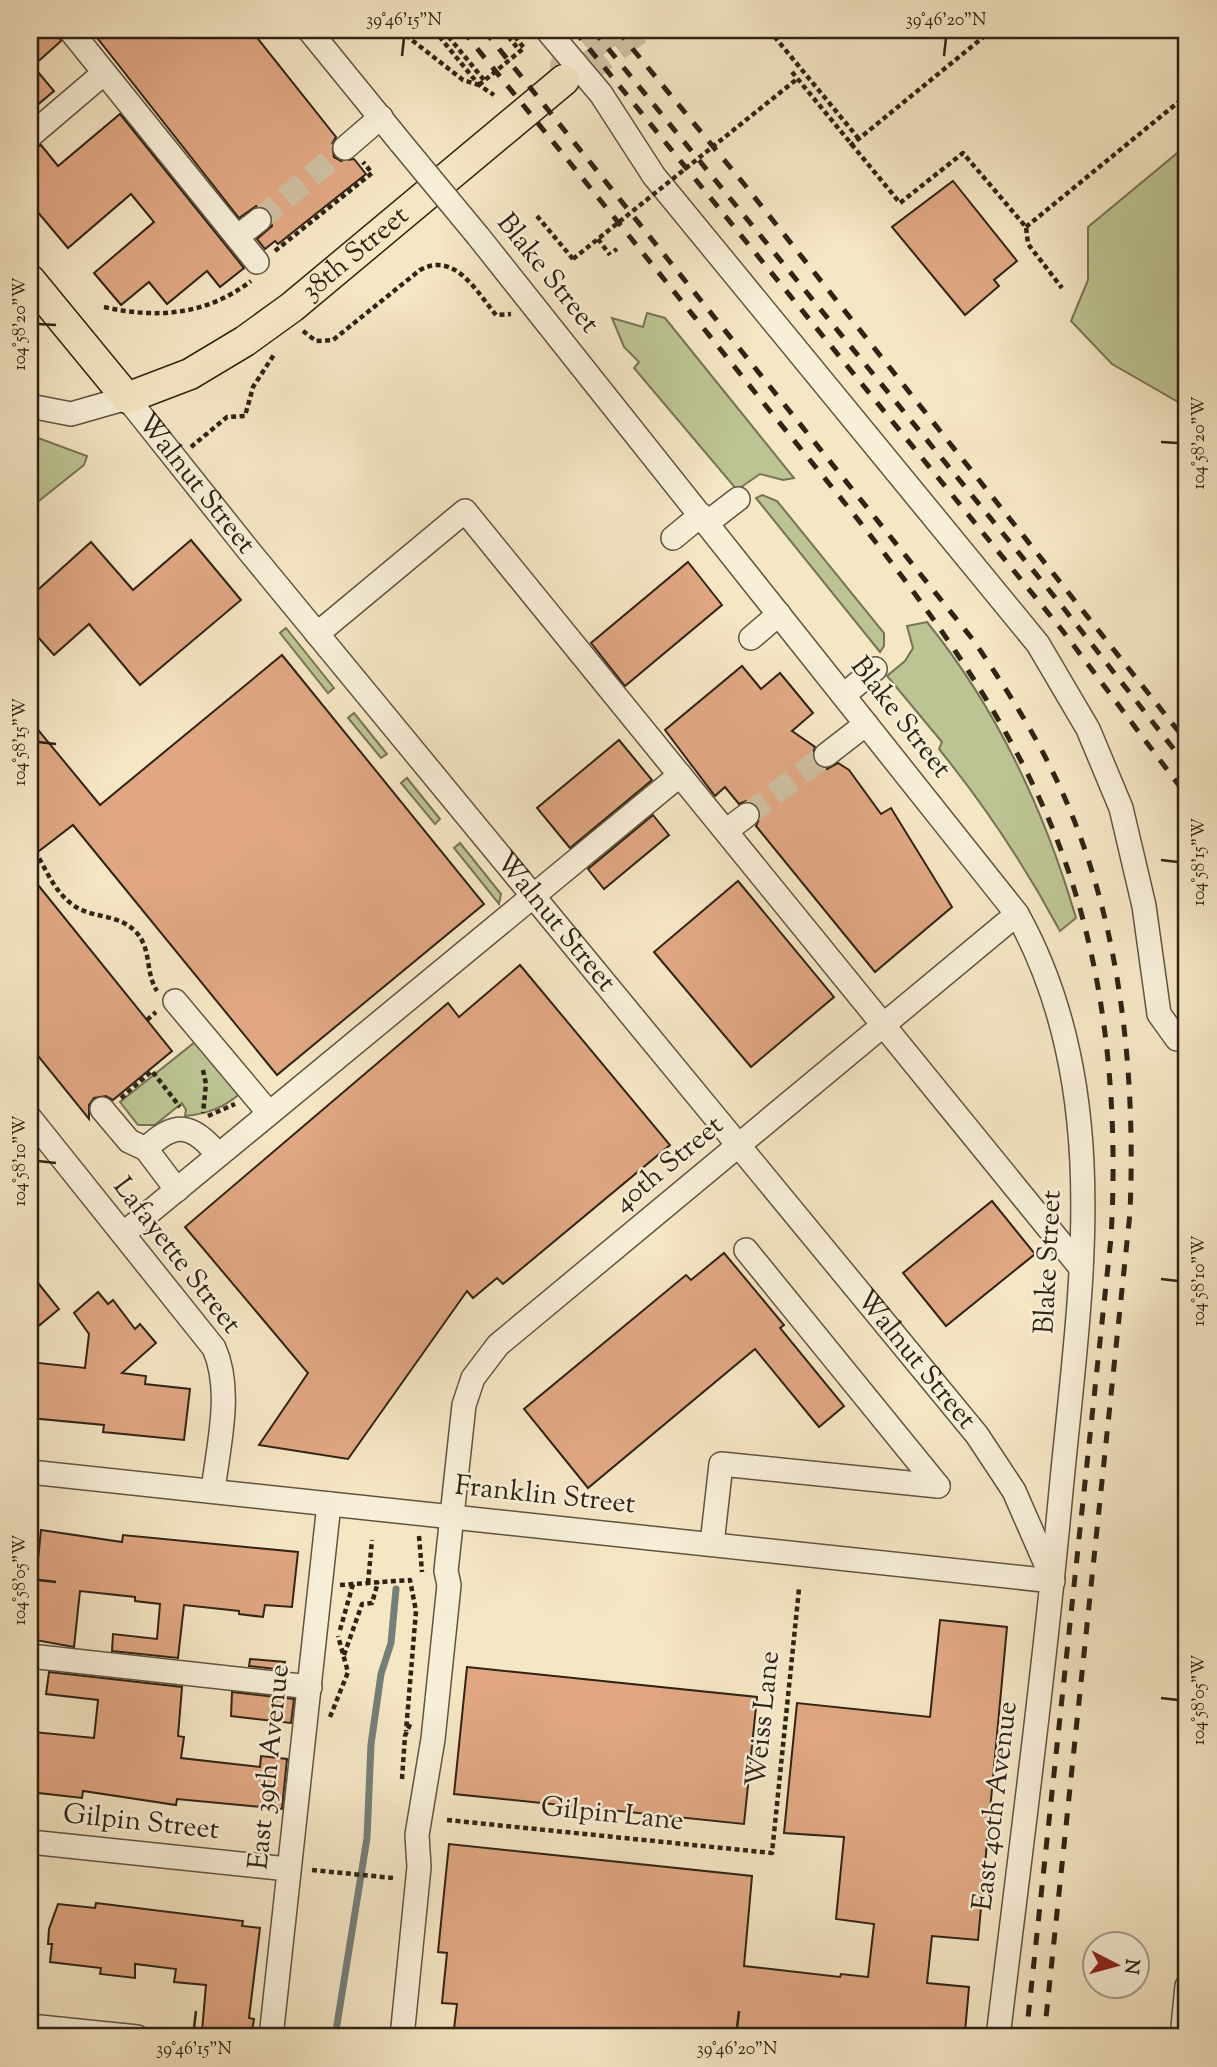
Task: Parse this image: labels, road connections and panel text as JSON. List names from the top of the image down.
{
  "streets": {
    "main road": ["38th Street", "Walnut Street"],
    "street": [
      "Blake Street",
      "40th Street",
      "Lafayette Street",
      "Franklin Street",
      "East 39th Avenue",
      "East 40th Avenue",
      "Gilpin Street"
    ],
    "path": ["Weiss Lane", "Gilpin Lane"]
  },
  "crossings": [
    ["38th Street", "Walnut Street"],
    ["Blake Street", "Walnut Street"],
    ["Blake Street", "40th Street"],
    ["Blake Street", "Franklin Street"],
    ["Blake Street", "East 40th Avenue"],
    ["Walnut Street", "40th Street"],
    ["Walnut Street", "Franklin Street"],
    ["Walnut Street", "East 40th Avenue"],
    ["40th Street", "Franklin Street"],
    ["Lafayette Street", "Franklin Street"],
    ["Franklin Street", "East 39th Avenue"],
    ["Franklin Street", "East 40th Avenue"],
    ["Weiss Lane", "Gilpin Lane"],
    ["East 39th Avenue", "Gilpin Street"]
  ],
  "north": "right",
  "coordinates": [
    "39°46'15\"N",
    "39°46'20\"N",
    "104°58'20\"W",
    "104°58'15\"W",
    "104°58'10\"W",
    "104°58'05\"W"
  ]
}
